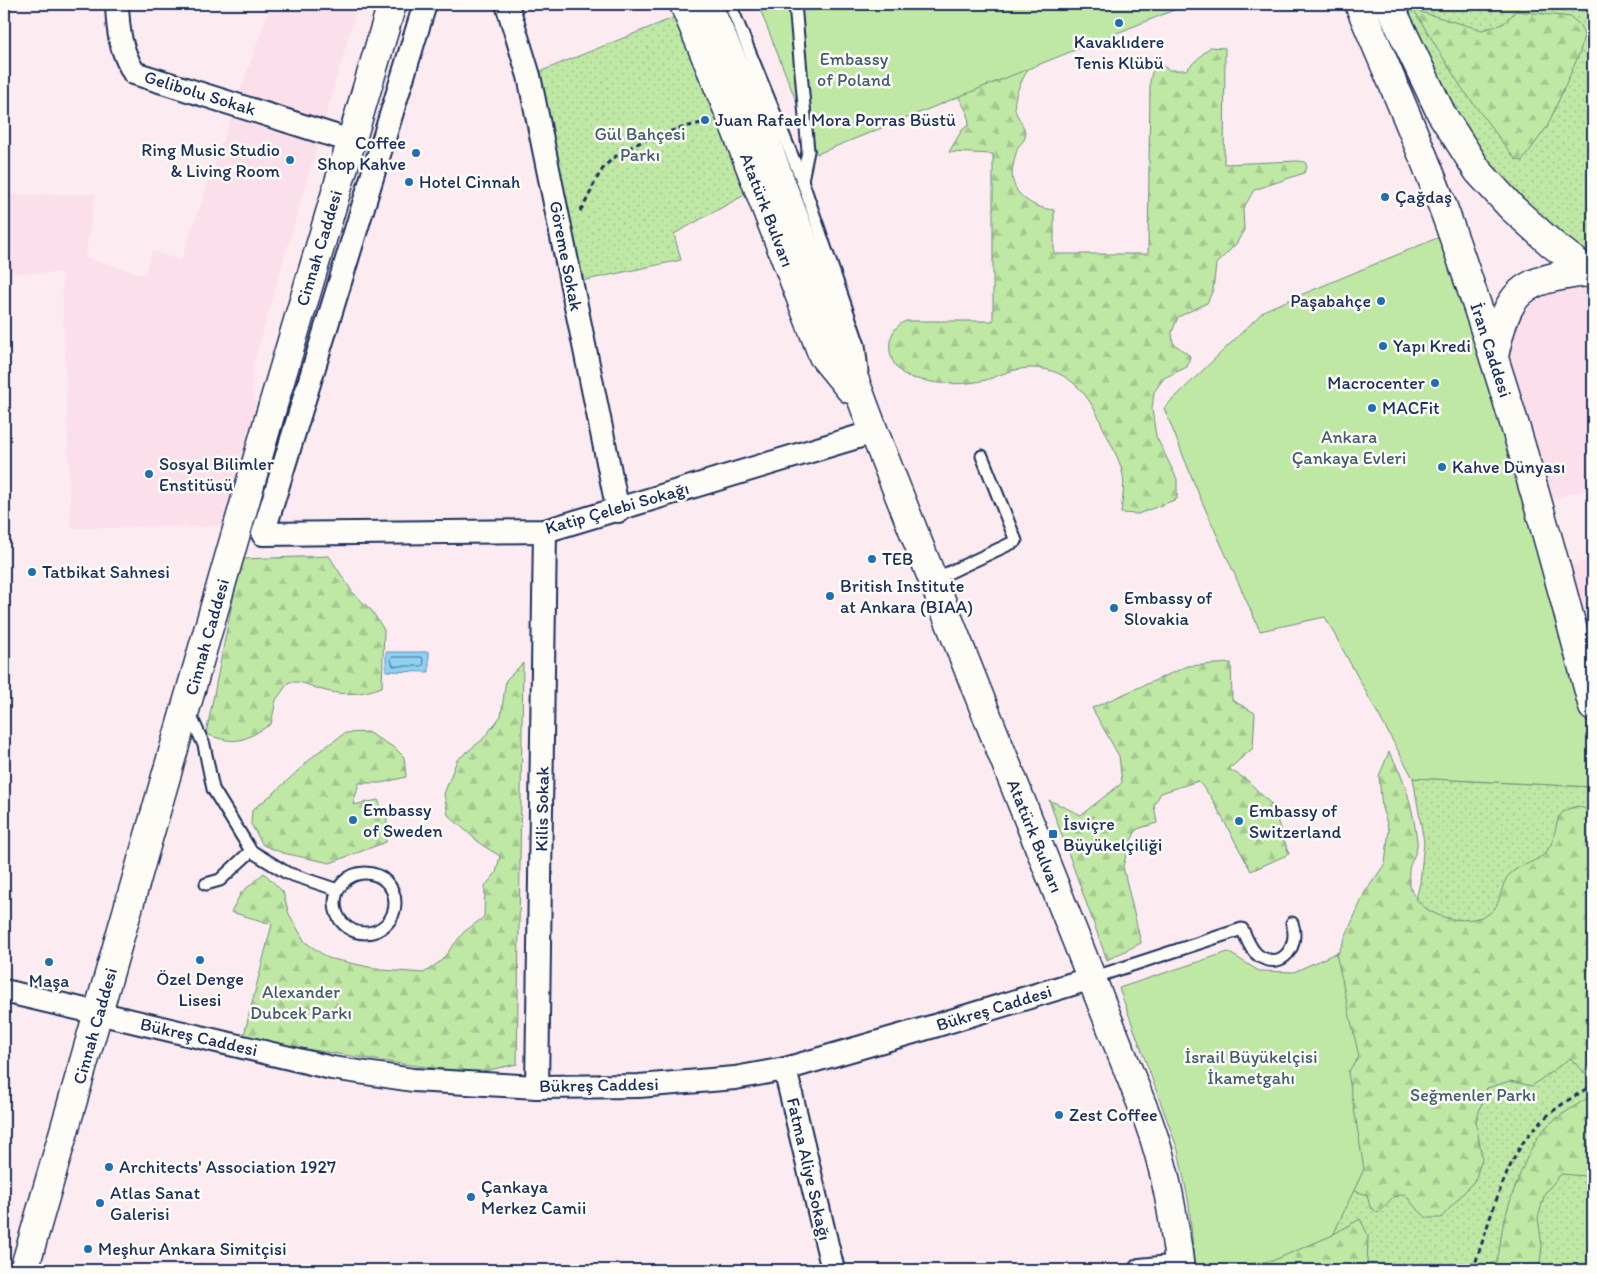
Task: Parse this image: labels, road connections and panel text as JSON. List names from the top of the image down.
{
  "streets": {
    "main road": ["Atatürk Bulvarı", "Cinnah Caddesi", "İran Caddesi"],
    "street": [
      "Gelibolu Sokak",
      "Göreme Sokak",
      "Katip Çelebi Sokağı",
      "Kilis Sokak",
      "Bükreş Caddesi",
      "Fatma Aliye Sokağı"
    ]
  },
  "crossings": [
    ["Atatürk Bulvarı", "Katip Çelebi Sokağı"],
    ["Atatürk Bulvarı", "Bükreş Caddesi"],
    ["Cinnah Caddesi", "Bükreş Caddesi"],
    ["Göreme Sokak", "Katip Çelebi Sokağı"],
    ["Katip Çelebi Sokağı", "Kilis Sokak"],
    ["Kilis Sokak", "Bükreş Caddesi"],
    ["Bükreş Caddesi", "Fatma Aliye Sokağı"]
  ],
  "parks": [
    "Embassy of Poland",
    "Gül Bahçesi Parkı",
    "Ankara Çankaya Evleri",
    "Alexander Dubcek Parkı",
    "İsrail Büyükelçisi İkametgahı",
    "Seğmenler Parkı"
  ],
  "places": {
    "other": [
      "Kavaklıdere Tenis Klübü",
      "Juan Rafael Mora Porras Büstü",
      "Coffee Shop Kahve",
      "Ring Music Studio & Living Room",
      "Hotel Cinnah",
      "Çağdaş",
      "Paşabahçe",
      "Yapı Kredi",
      "Macrocenter",
      "MACFit",
      "Kahve Dünyası",
      "Sosyal Bilimler Enstitüsü",
      "TEB",
      "Tatbikat Sahnesi",
      "British Institute at Ankara (BIAA)",
      "Embassy of Slovakia",
      "Embassy of Sweden",
      "Embassy of Switzerland",
      "Özel Denge Lisesi",
      "Maşa",
      "Zest Coffee",
      "Architects' Association 1927",
      "Çankaya Merkez Camii",
      "Atlas Sanat Galerisi",
      "Meşhur Ankara Simitçisi"
    ],
    "transit": ["İsviçre Büyükelçiliği"]
  }
}
